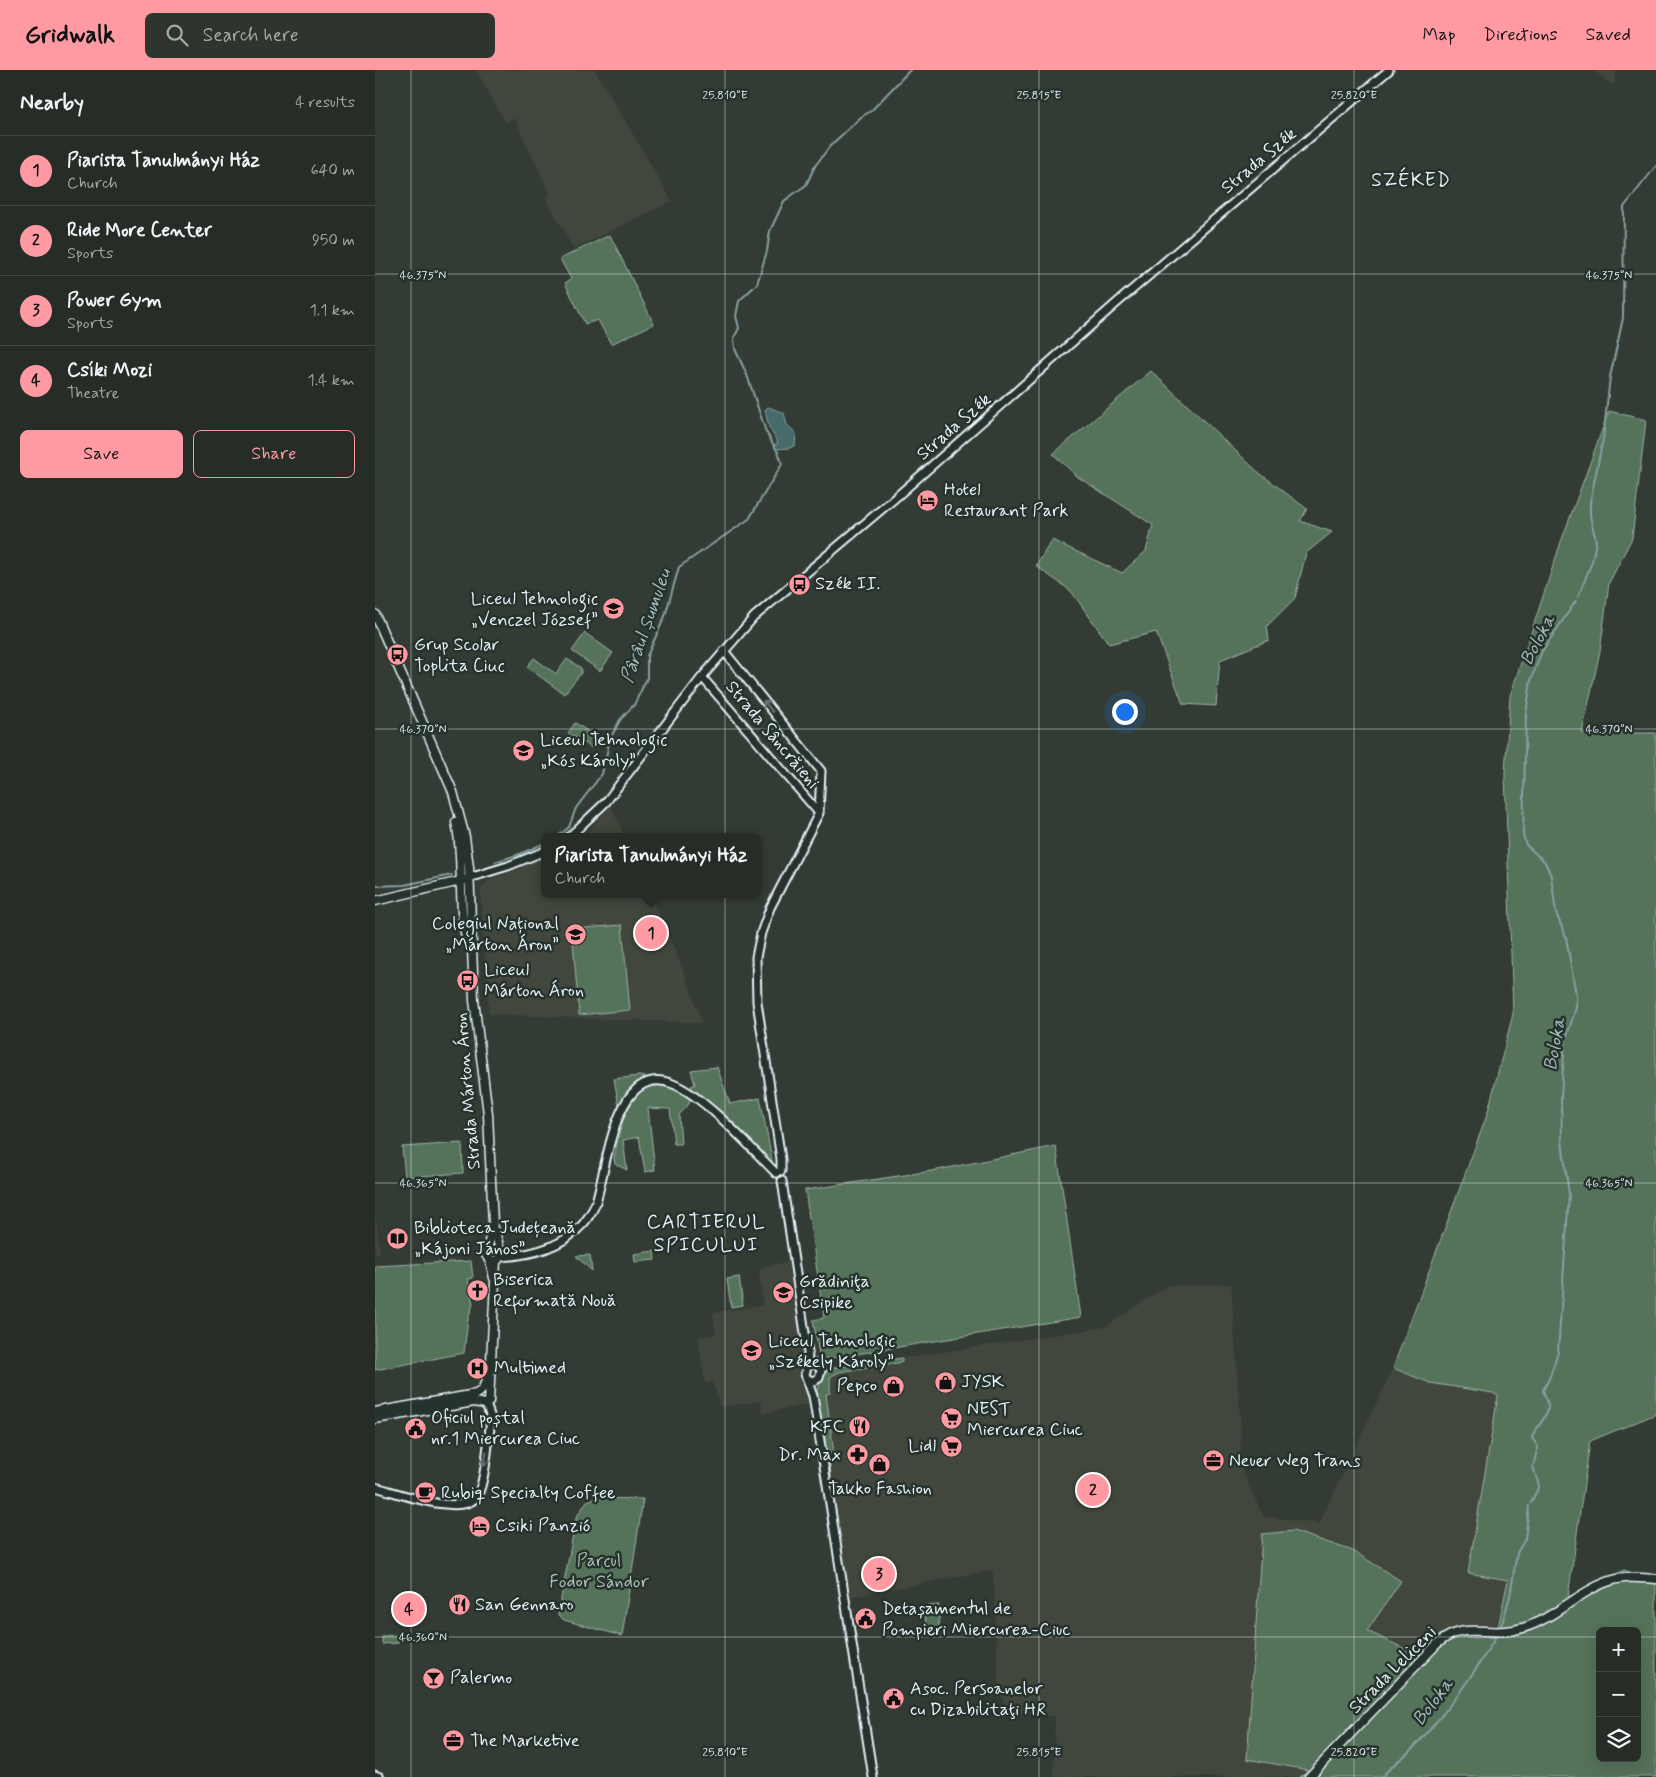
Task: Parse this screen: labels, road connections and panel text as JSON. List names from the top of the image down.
{
  "streets": {
    "main road": ["Strada Márton Áron", "Strada Leliceni"],
    "street": ["Strada Szék", "Strada Sâncrăieni"]
  },
  "crossings": [
    ["Strada Szék", "Strada Sâncrăieni"]
  ],
  "districts": ["SZÉKED", "CARTIERUL SPICULUI"],
  "water": ["Pârâul Șumuleu", "Boloka"],
  "parks": ["Parcul Fodor Sándor"],
  "places": {
    "hotel": ["Hotel Restaurant Park", "Csiki Panzió"],
    "bus stop": ["Szék II.", "Grup Scolar Toplita Ciuc", "Liceul Márton Áron"],
    "school or university": [
      "Liceul Tehnologic „Venczel József”",
      "Liceul Tehnologic „Kós Károly”",
      "Colegiul Național „Márton Áron”",
      "Grădiniţa Csipike",
      "Liceul Tehnologic „Székely Károly”"
    ],
    "library": ["Biblioteca Județeană „Kájoni János”"],
    "church": ["Biserica Reformată Nouă"],
    "hospital": ["Multimed"],
    "shop": ["JYSK", "Pepco", "Takko Fashion"],
    "supermarket": ["NEST Miercurea Ciuc", "Lidl"],
    "restaurant": ["KFC", "San Gennaro"],
    "public building": ["Oficiul poștal nr.1 Miercurea Ciuc", "Detașamentul de Pompieri Miercurea-Ciuc", "Asoc. Persoanelor cu Dizabilitaţi HR"],
    "pharmacy": ["Dr. Max"],
    "office": ["Neuer Weg Trans", "The Marketive"],
    "cafe": ["Rubiq Specialty Coffee"],
    "bar": ["Palermo"]
  },
  "page": {
    "header": "Gridwalk",
    "search": "Search here",
    "nav": ["Map", "Directions", "Saved"],
    "heading": ["Nearby", "4 results"],
    "list": [
      {
        "mark": "1",
        "name": "Piarista Tanulmányi Ház",
        "note": "Church",
        "value": "640 m"
      },
      {
        "mark": "2",
        "name": "Ride More Center",
        "note": "Sports",
        "value": "950 m"
      },
      {
        "mark": "3",
        "name": "Power Gym",
        "note": "Sports",
        "value": "1.1 km"
      },
      {
        "mark": "4",
        "name": "Csíki Mozi",
        "note": "Theatre",
        "value": "1.4 km"
      }
    ],
    "buttons": ["Save", "Share"],
    "popup": ["Piarista Tanulmányi Ház", "Church"],
    "pins": [
      "1",
      "2",
      "3",
      "4"
    ],
    "map_buttons": ["+", "−"]
  },
  "coordinates": [
    "25.810°E",
    "25.815°E",
    "25.820°E",
    "46.375°N",
    "46.370°N",
    "46.365°N",
    "46.360°N"
  ]
}
